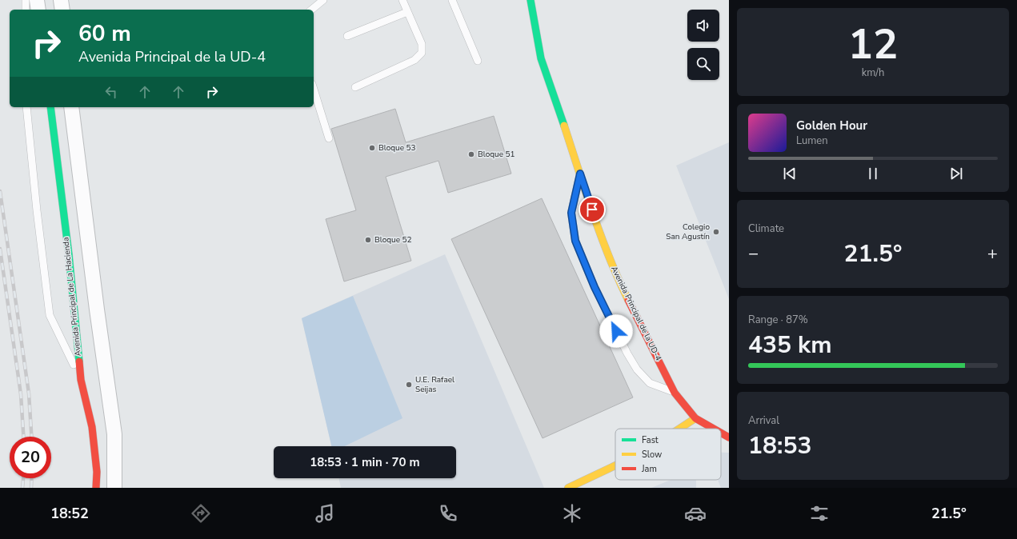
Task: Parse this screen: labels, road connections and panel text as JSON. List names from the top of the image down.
{
  "streets": {
    "street": ["Avenida Principal de La Hacienda", "Avenida Principal de la UD-4"]
  },
  "places": [
    "Bloque 53",
    "Bloque 51",
    "Colegio San Agustín",
    "Bloque 52",
    "U.E. Rafael Seijas"
  ],
  "legend": ["Fast", "Slow", "Jam"],
  "page": {
    "tile": [
      ["12", "km/h"],
      "Climate",
      ["Range · 87%", "435 km"],
      ["Arrival", "18:53"]
    ],
    "turn": ["60 m", "Avenida Principal de la UD-4"],
    "song": ["Golden Hour", "Lumen"],
    "heat": ["−", "21.5°", "+"],
    "limit": "20",
    "trip": "18:53 · 1 min · 70 m",
    "tabs": ["18:52", "21.5°"]
  }
}
